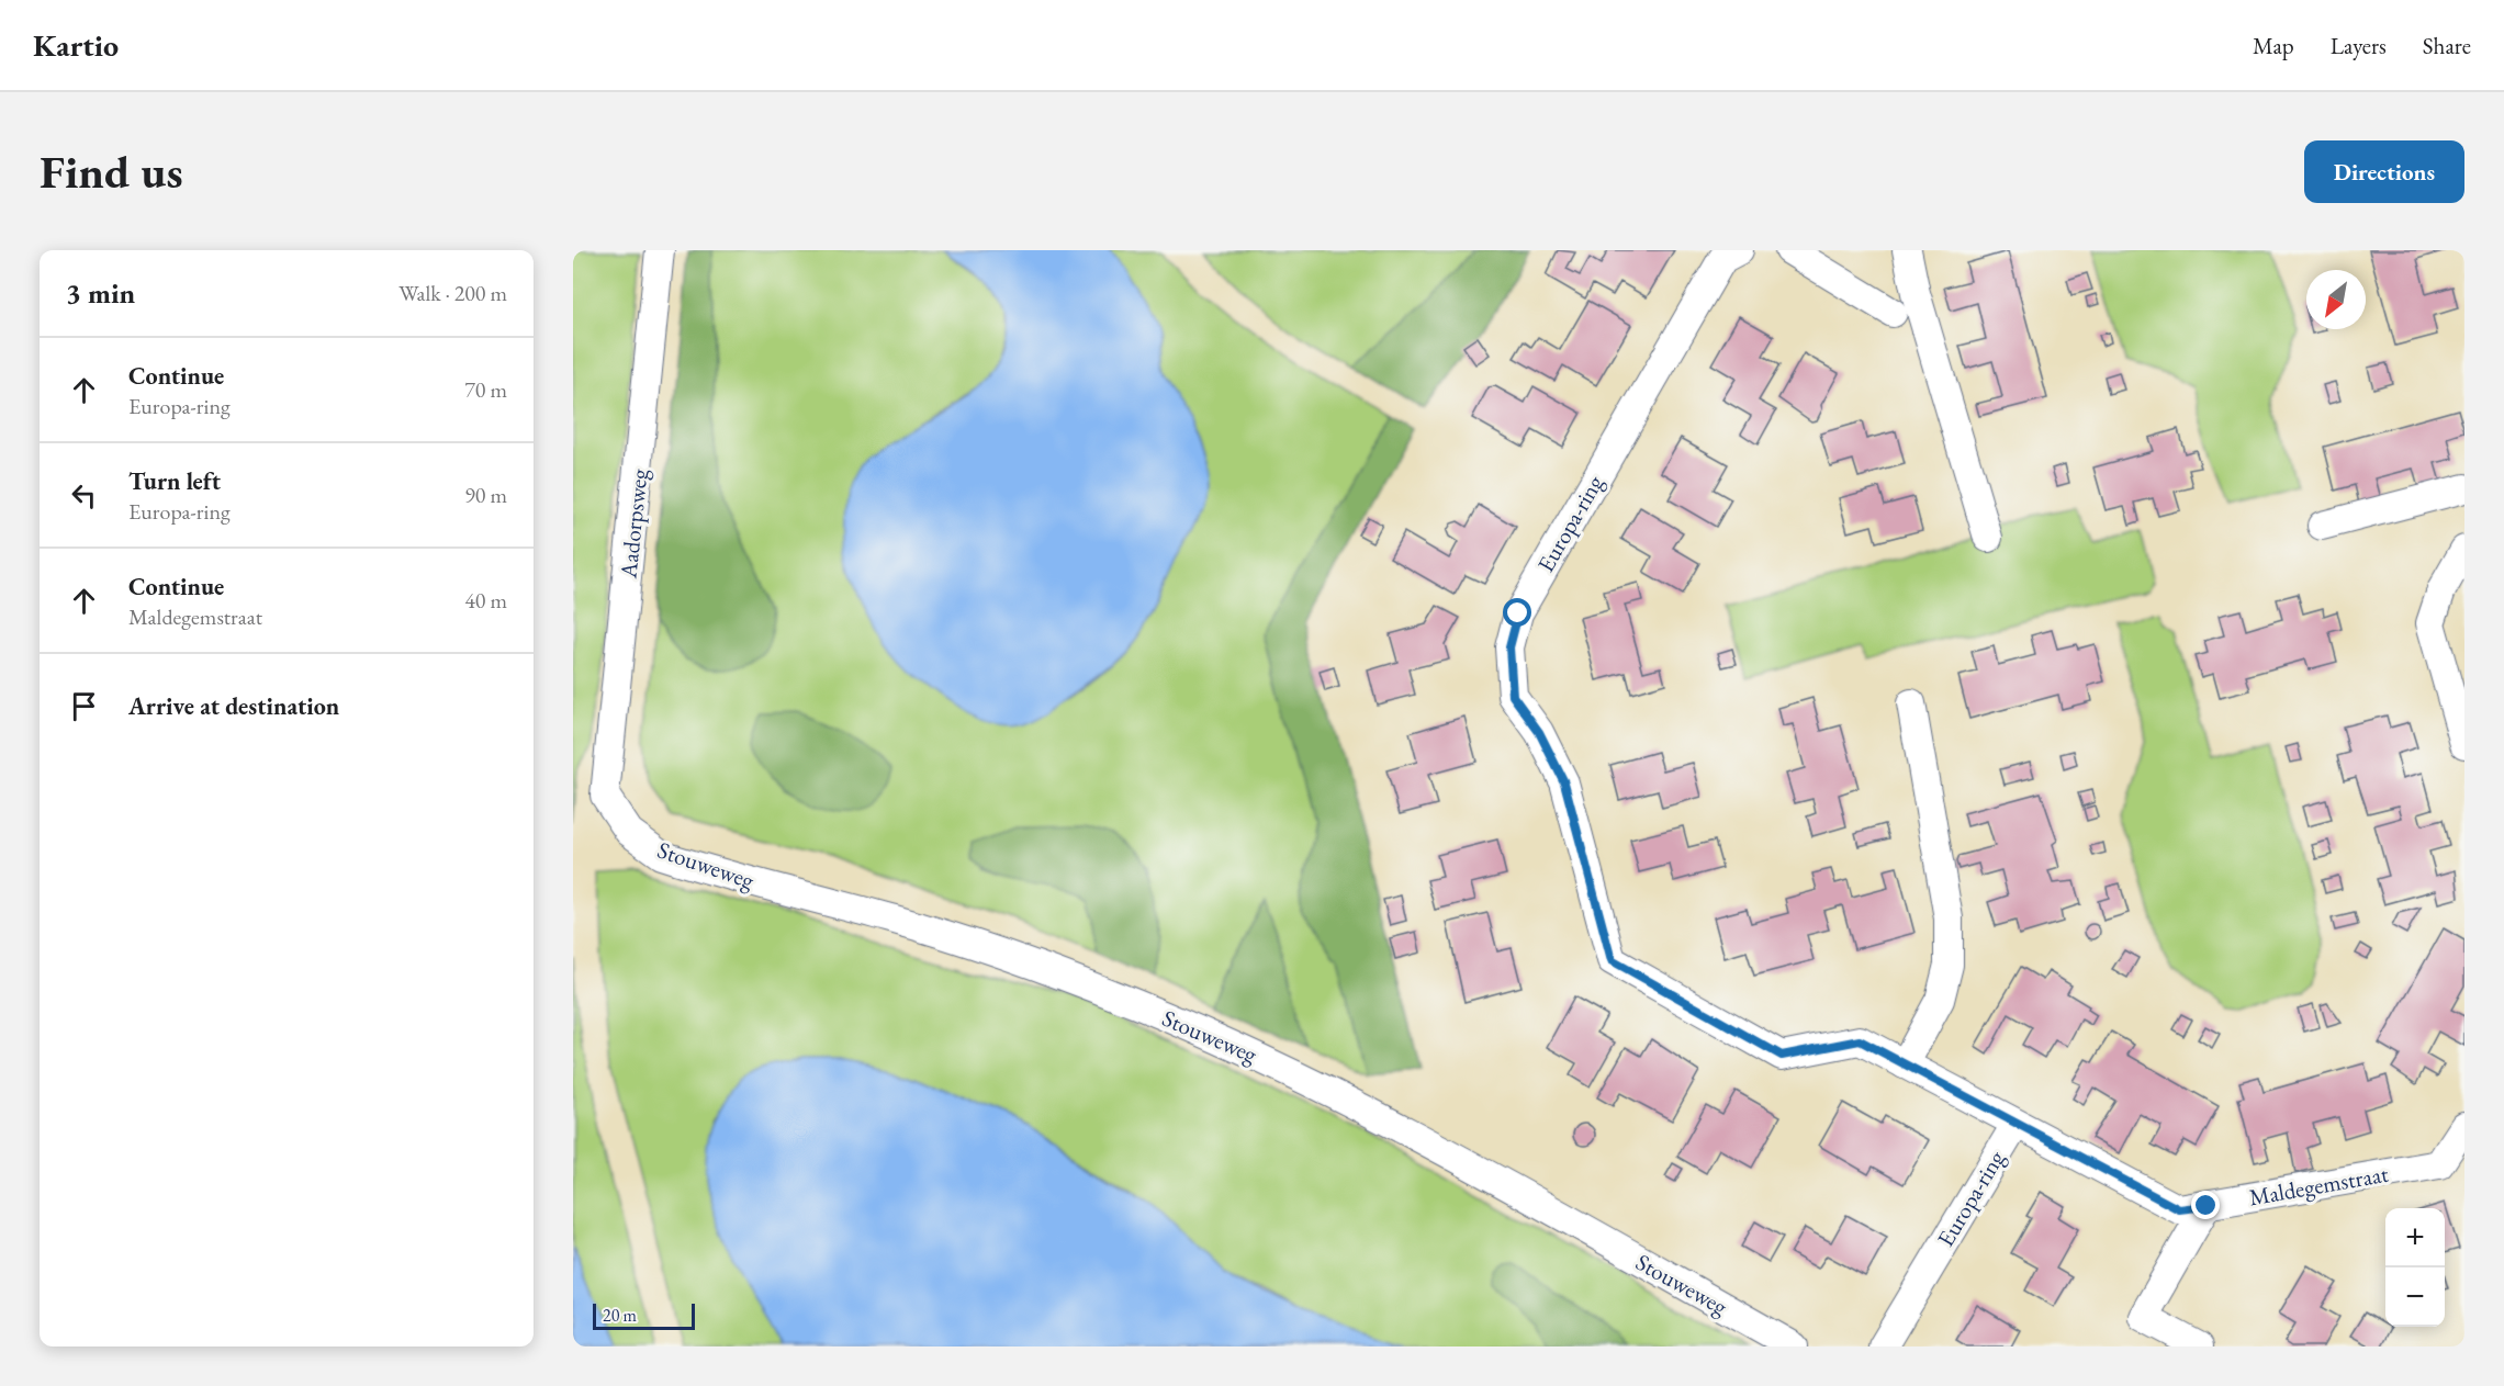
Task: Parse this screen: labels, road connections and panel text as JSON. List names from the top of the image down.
{
  "streets": {
    "street": [
      "Aadorpsweg",
      "Europa-ring",
      "Stouweweg",
      "Maldegemstraat"
    ]
  },
  "crossings": [
    ["Aadorpsweg", "Stouweweg"],
    ["Europa-ring", "Maldegemstraat"]
  ],
  "scale_bar": "20 m",
  "north": "bottom left",
  "page": {
    "header": "Kartio",
    "nav": ["Map", "Layers", "Share"],
    "buttons": "Directions",
    "title": "Find us",
    "heading": ["3 min", "Walk · 200 m"],
    "list": [
      ["Continue", "Europa-ring", "70 m"],
      ["Turn left", "Europa-ring", "90 m"],
      ["Continue", "Maldegemstraat", "40 m"],
      "Arrive at destination"
    ],
    "map_buttons": ["+", "−"],
    "scale": "20 m"
  }
}
